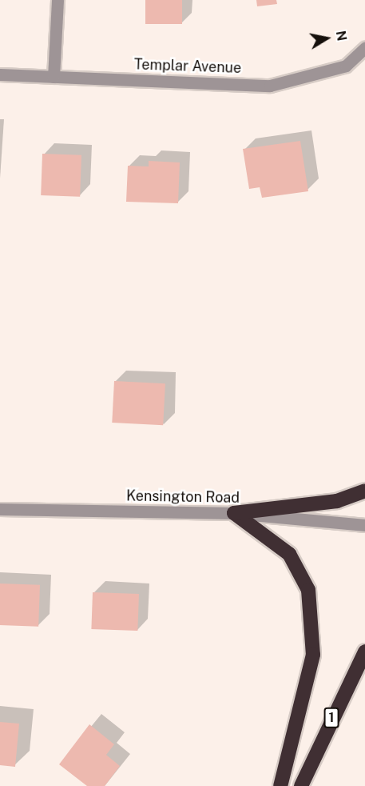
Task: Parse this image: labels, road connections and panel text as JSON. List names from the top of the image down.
{
  "streets": {
    "highway": ["1"],
    "street": ["Templar Avenue", "Kensington Road"]
  },
  "north": "right"
}
